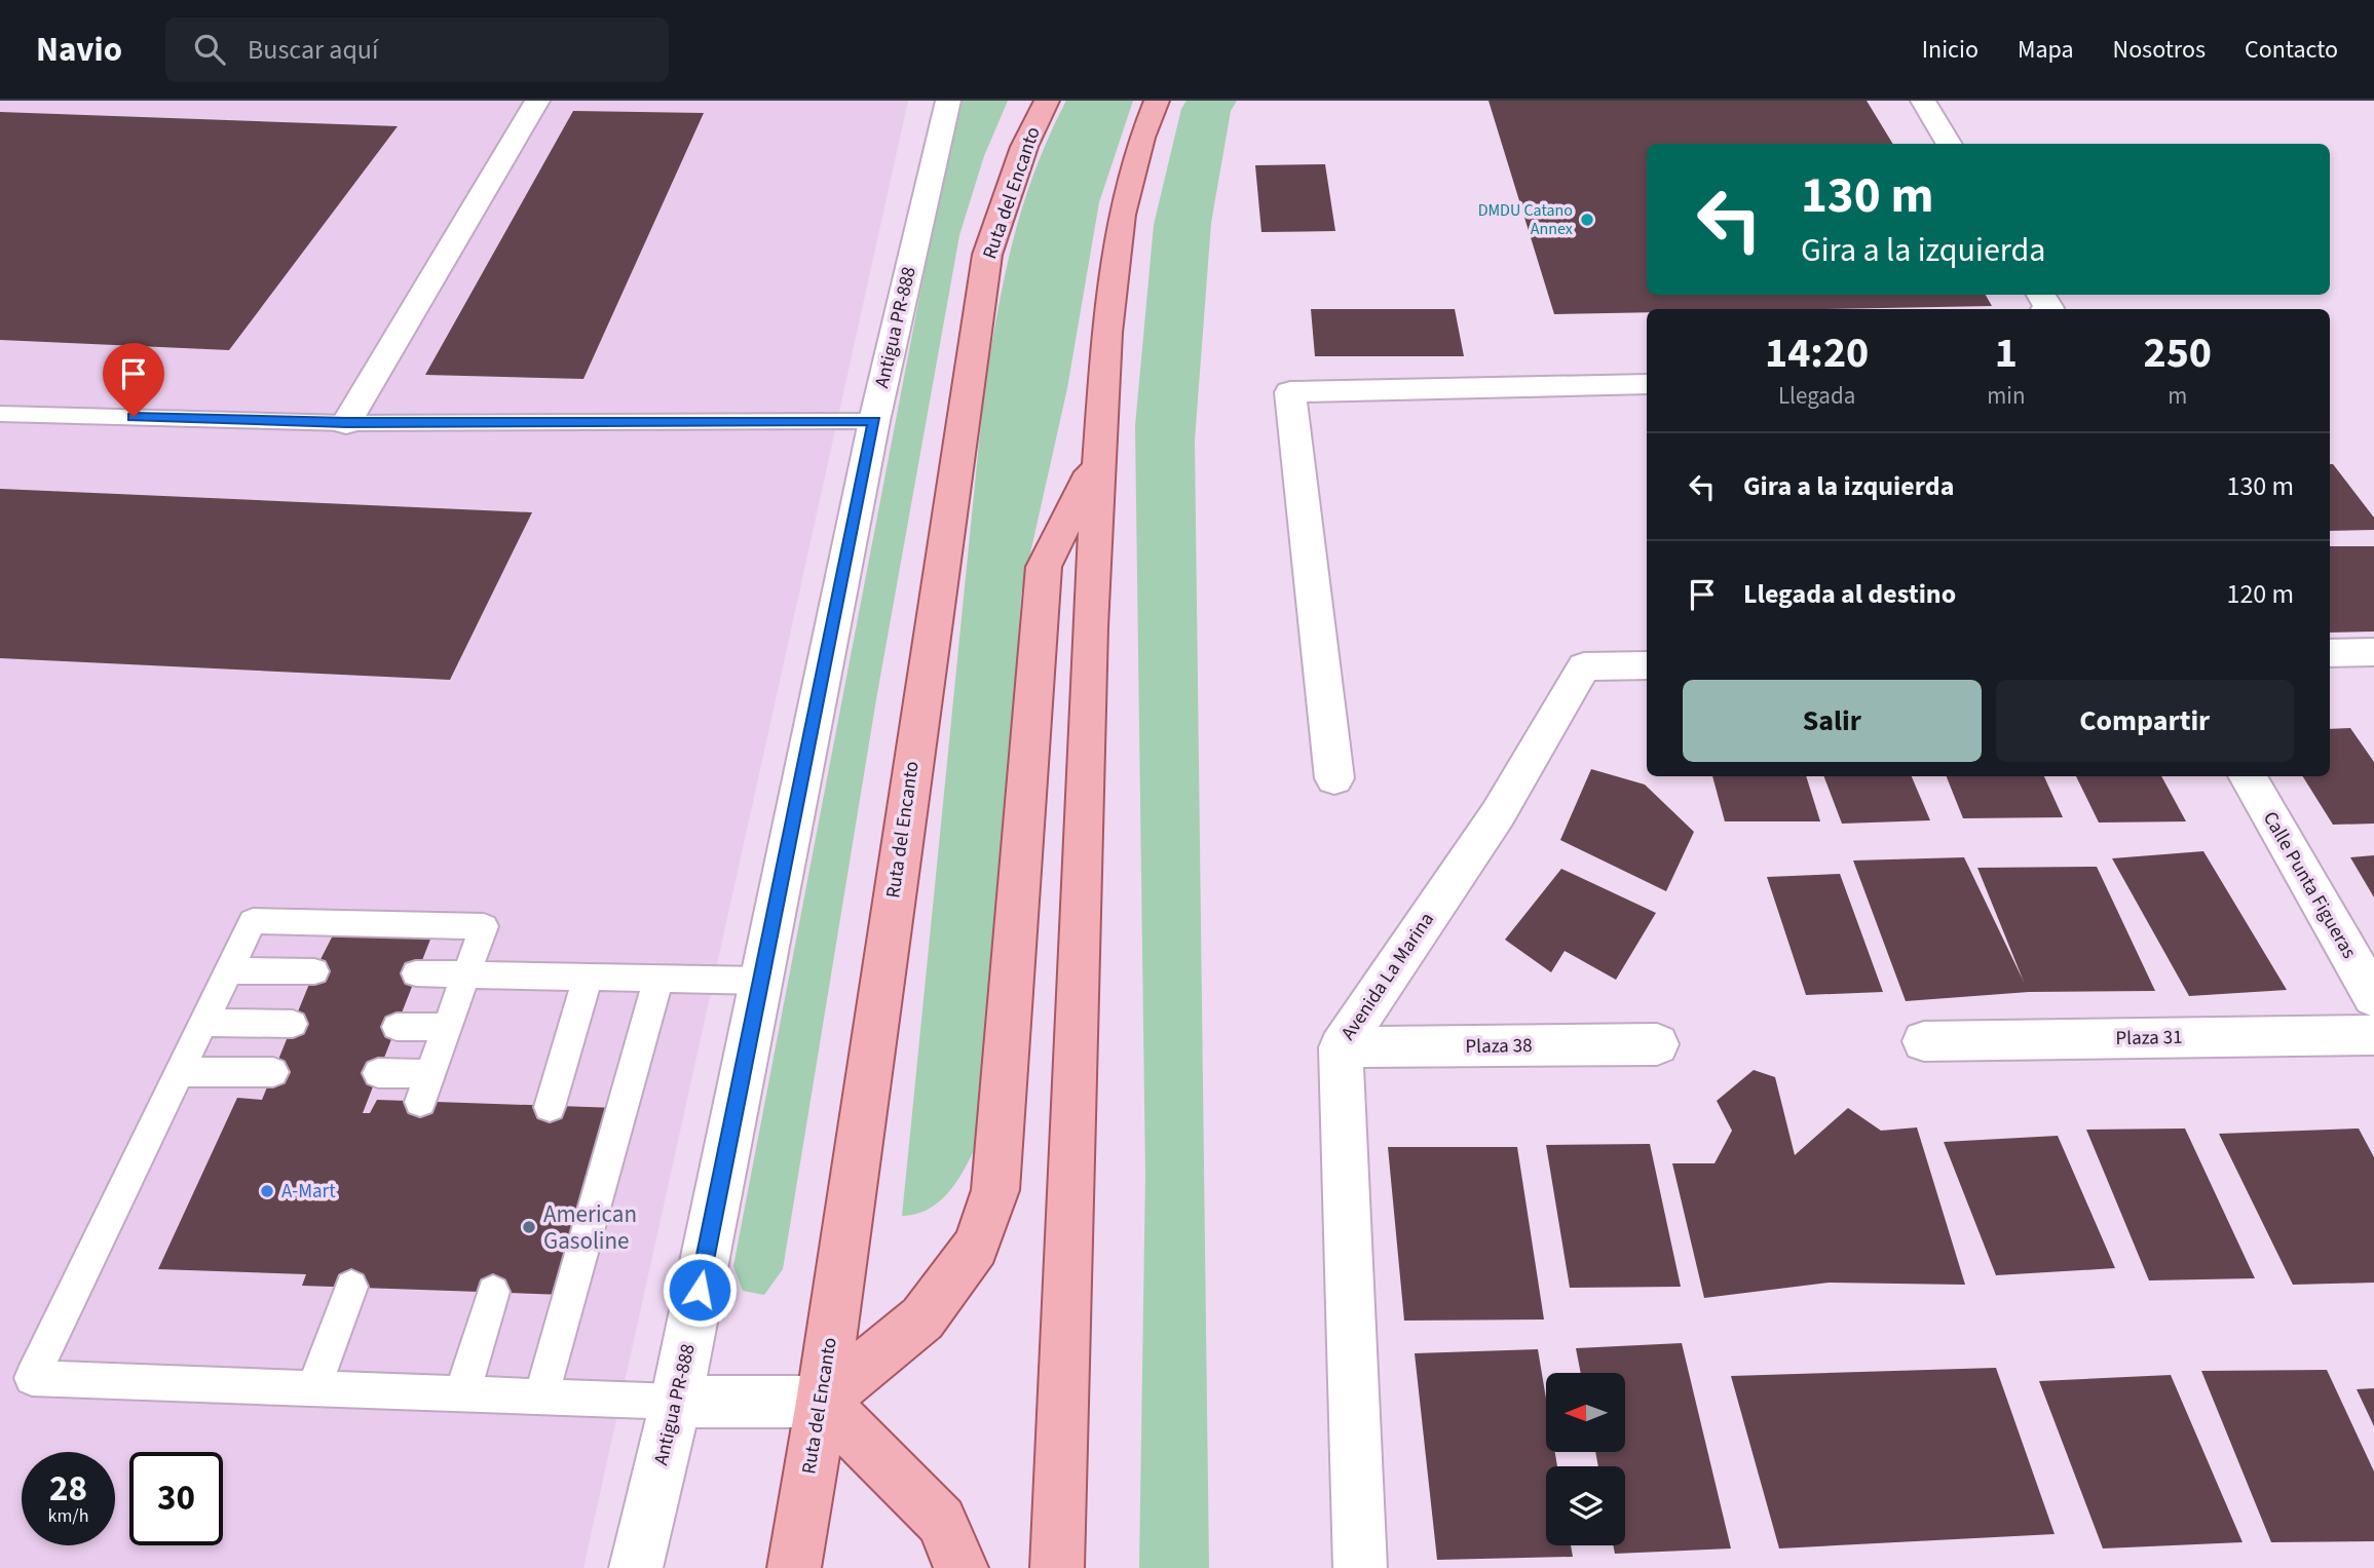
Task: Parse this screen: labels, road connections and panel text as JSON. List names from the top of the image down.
{
  "streets": {
    "main road": ["Ruta del Encanto"],
    "street": [
      "Antigua PR-888",
      "Calle Punta Figueras",
      "Avenida La Marina",
      "Plaza 31",
      "Plaza 38"
    ]
  },
  "crossings": [
    ["Avenida La Marina", "Plaza 38"]
  ],
  "places": ["DMDU Catano Annex", "A-Mart", "American Gasoline"],
  "north": "left",
  "page": {
    "header": "Navio",
    "search": "Buscar aquí",
    "nav": [
      "Inicio",
      "Mapa",
      "Nosotros",
      "Contacto"
    ],
    "turn": ["130 m", "Gira a la izquierda"],
    "eta": [
      "14:20",
      "Llegada",
      "1",
      "min",
      "250",
      "m"
    ],
    "list": [
      {
        "name": "Gira a la izquierda",
        "value": "130 m"
      },
      {
        "name": "Llegada al destino",
        "value": "120 m"
      }
    ],
    "buttons": ["Salir", "Compartir"],
    "speed": "28 km/h",
    "limit": "30"
  }
}
